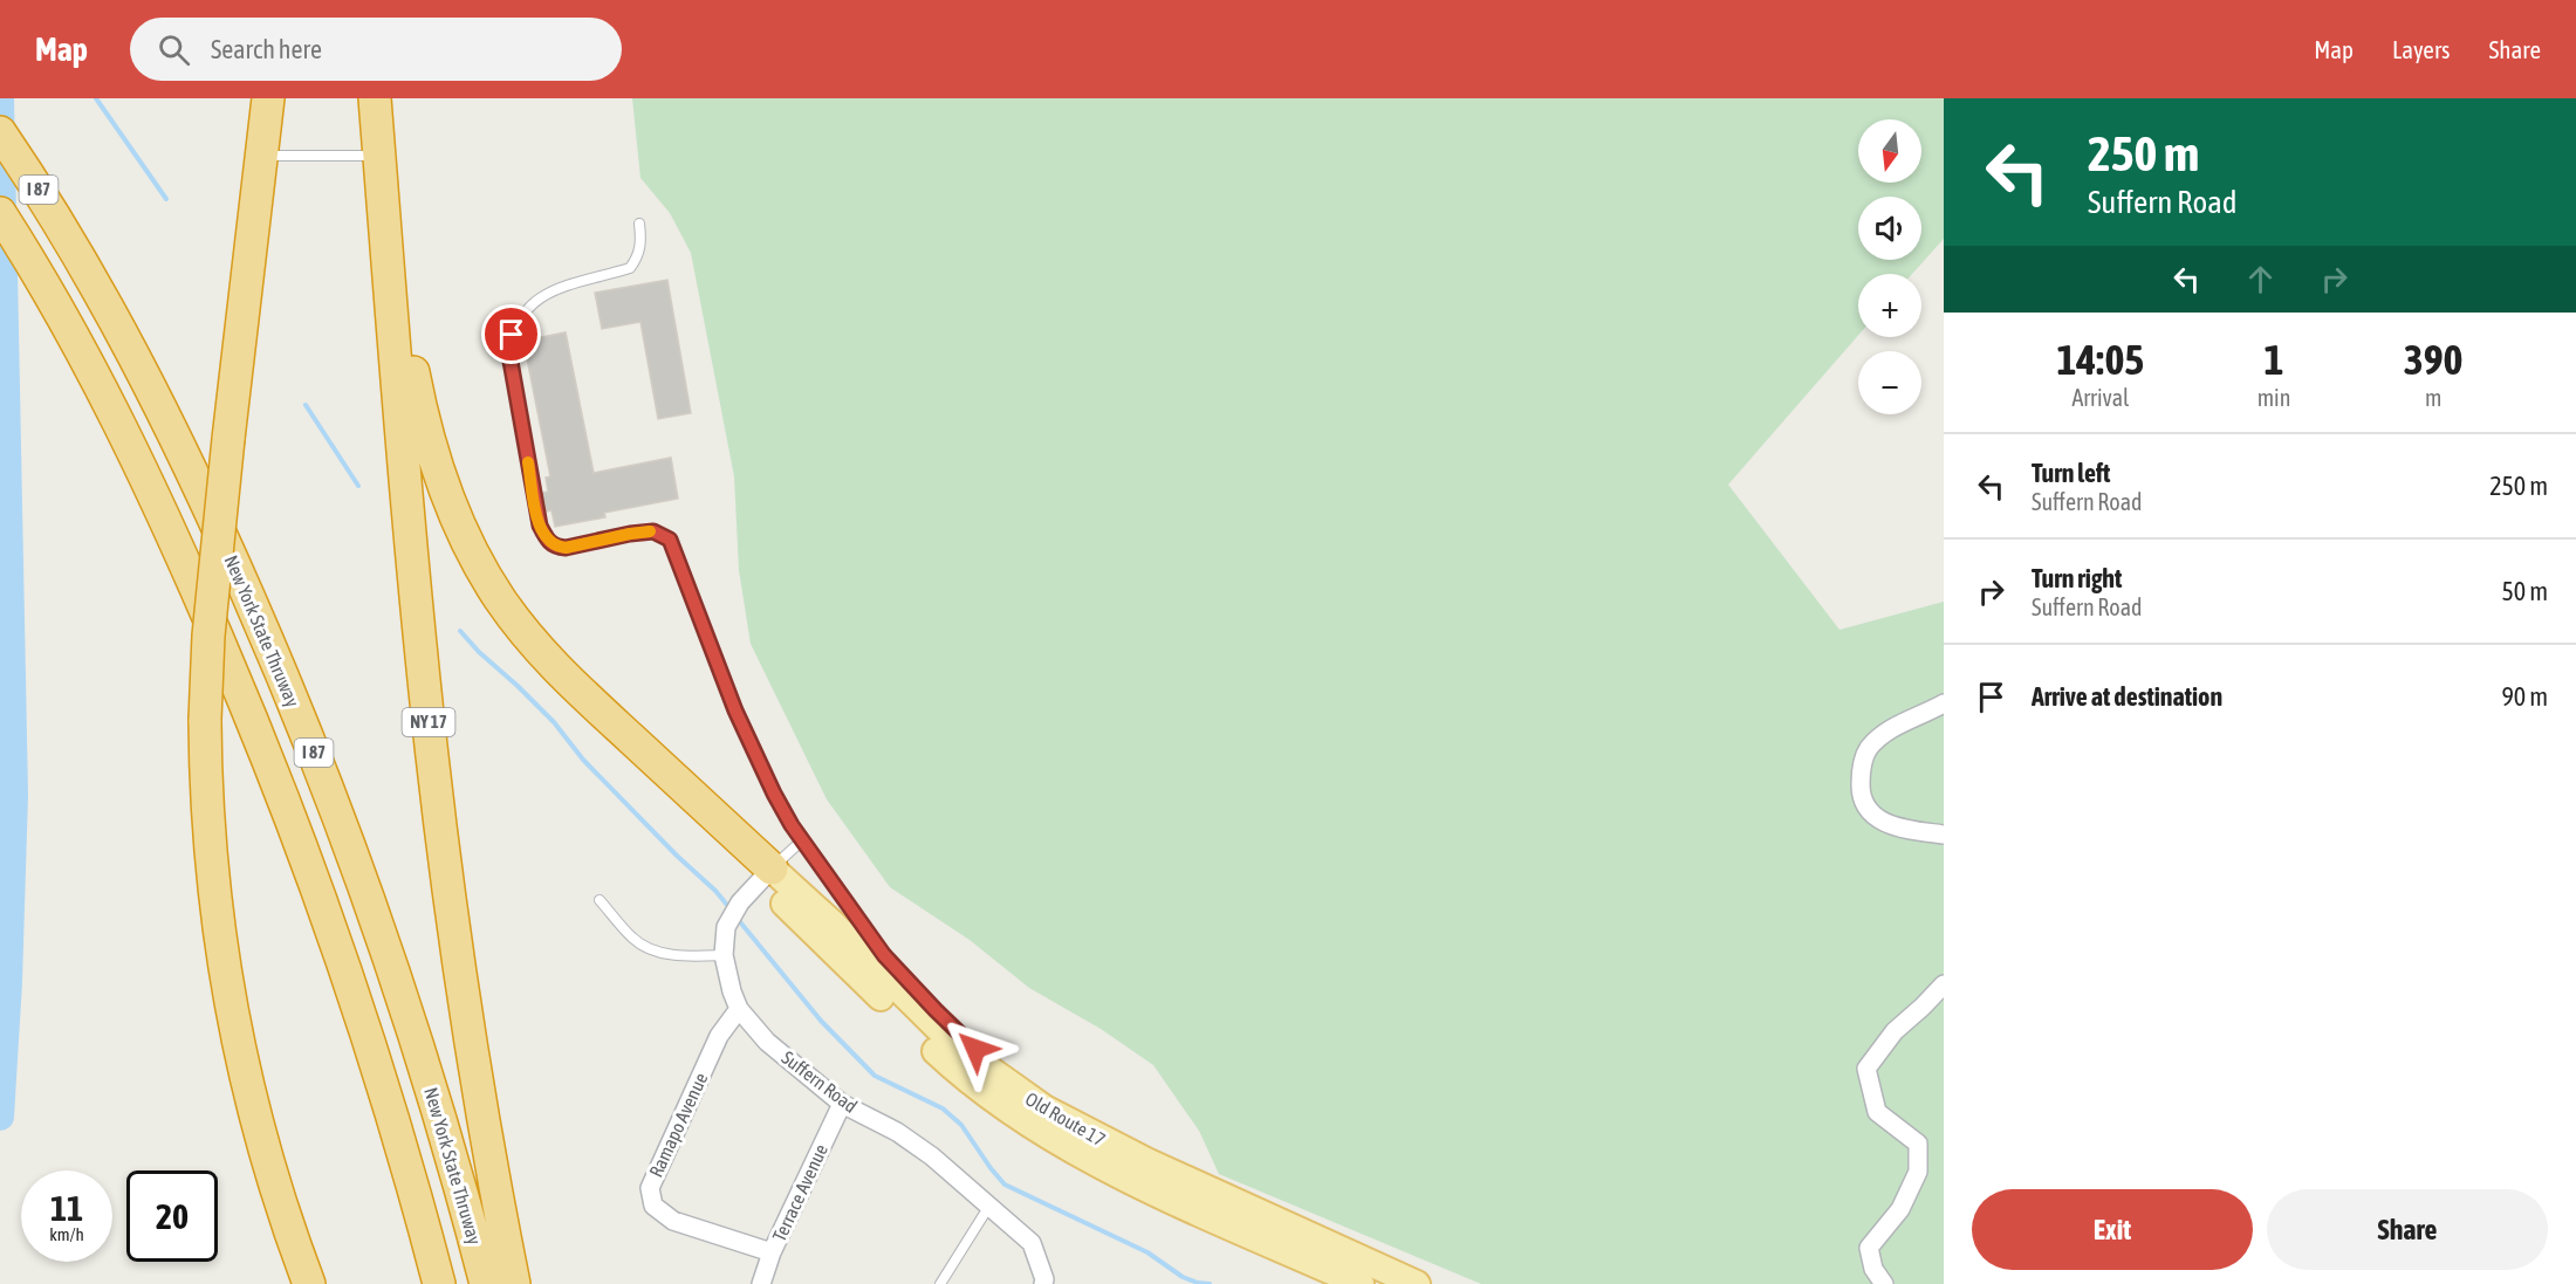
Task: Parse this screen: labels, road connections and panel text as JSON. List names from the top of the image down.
{
  "streets": {
    "highway": ["I 87", "New York State Thruway", "NY 17"],
    "main road": ["Old Route 17"],
    "street": ["Suffern Road", "Ramapo Avenue", "Terrace Avenue"]
  },
  "crossings": [
    ["Suffern Road", "Old Route 17"],
    ["Suffern Road", "Ramapo Avenue"],
    ["Suffern Road", "Terrace Avenue"],
    ["Ramapo Avenue", "Terrace Avenue"]
  ],
  "north": "bottom",
  "page": {
    "header": "Map",
    "search": "Search here",
    "nav": ["Map", "Layers", "Share"],
    "turn": ["250 m", "Suffern Road"],
    "map_buttons": ["+", "−"],
    "eta": [
      "14:05",
      "Arrival",
      "1",
      "min",
      "390",
      "m"
    ],
    "list": [
      {
        "name": "Turn left",
        "note": "Suffern Road",
        "value": "250 m"
      },
      {
        "name": "Turn right",
        "note": "Suffern Road",
        "value": "50 m"
      },
      {
        "name": "Arrive at destination",
        "value": "90 m"
      }
    ],
    "speed": "11 km/h",
    "limit": "20",
    "buttons": ["Exit", "Share"]
  }
}
